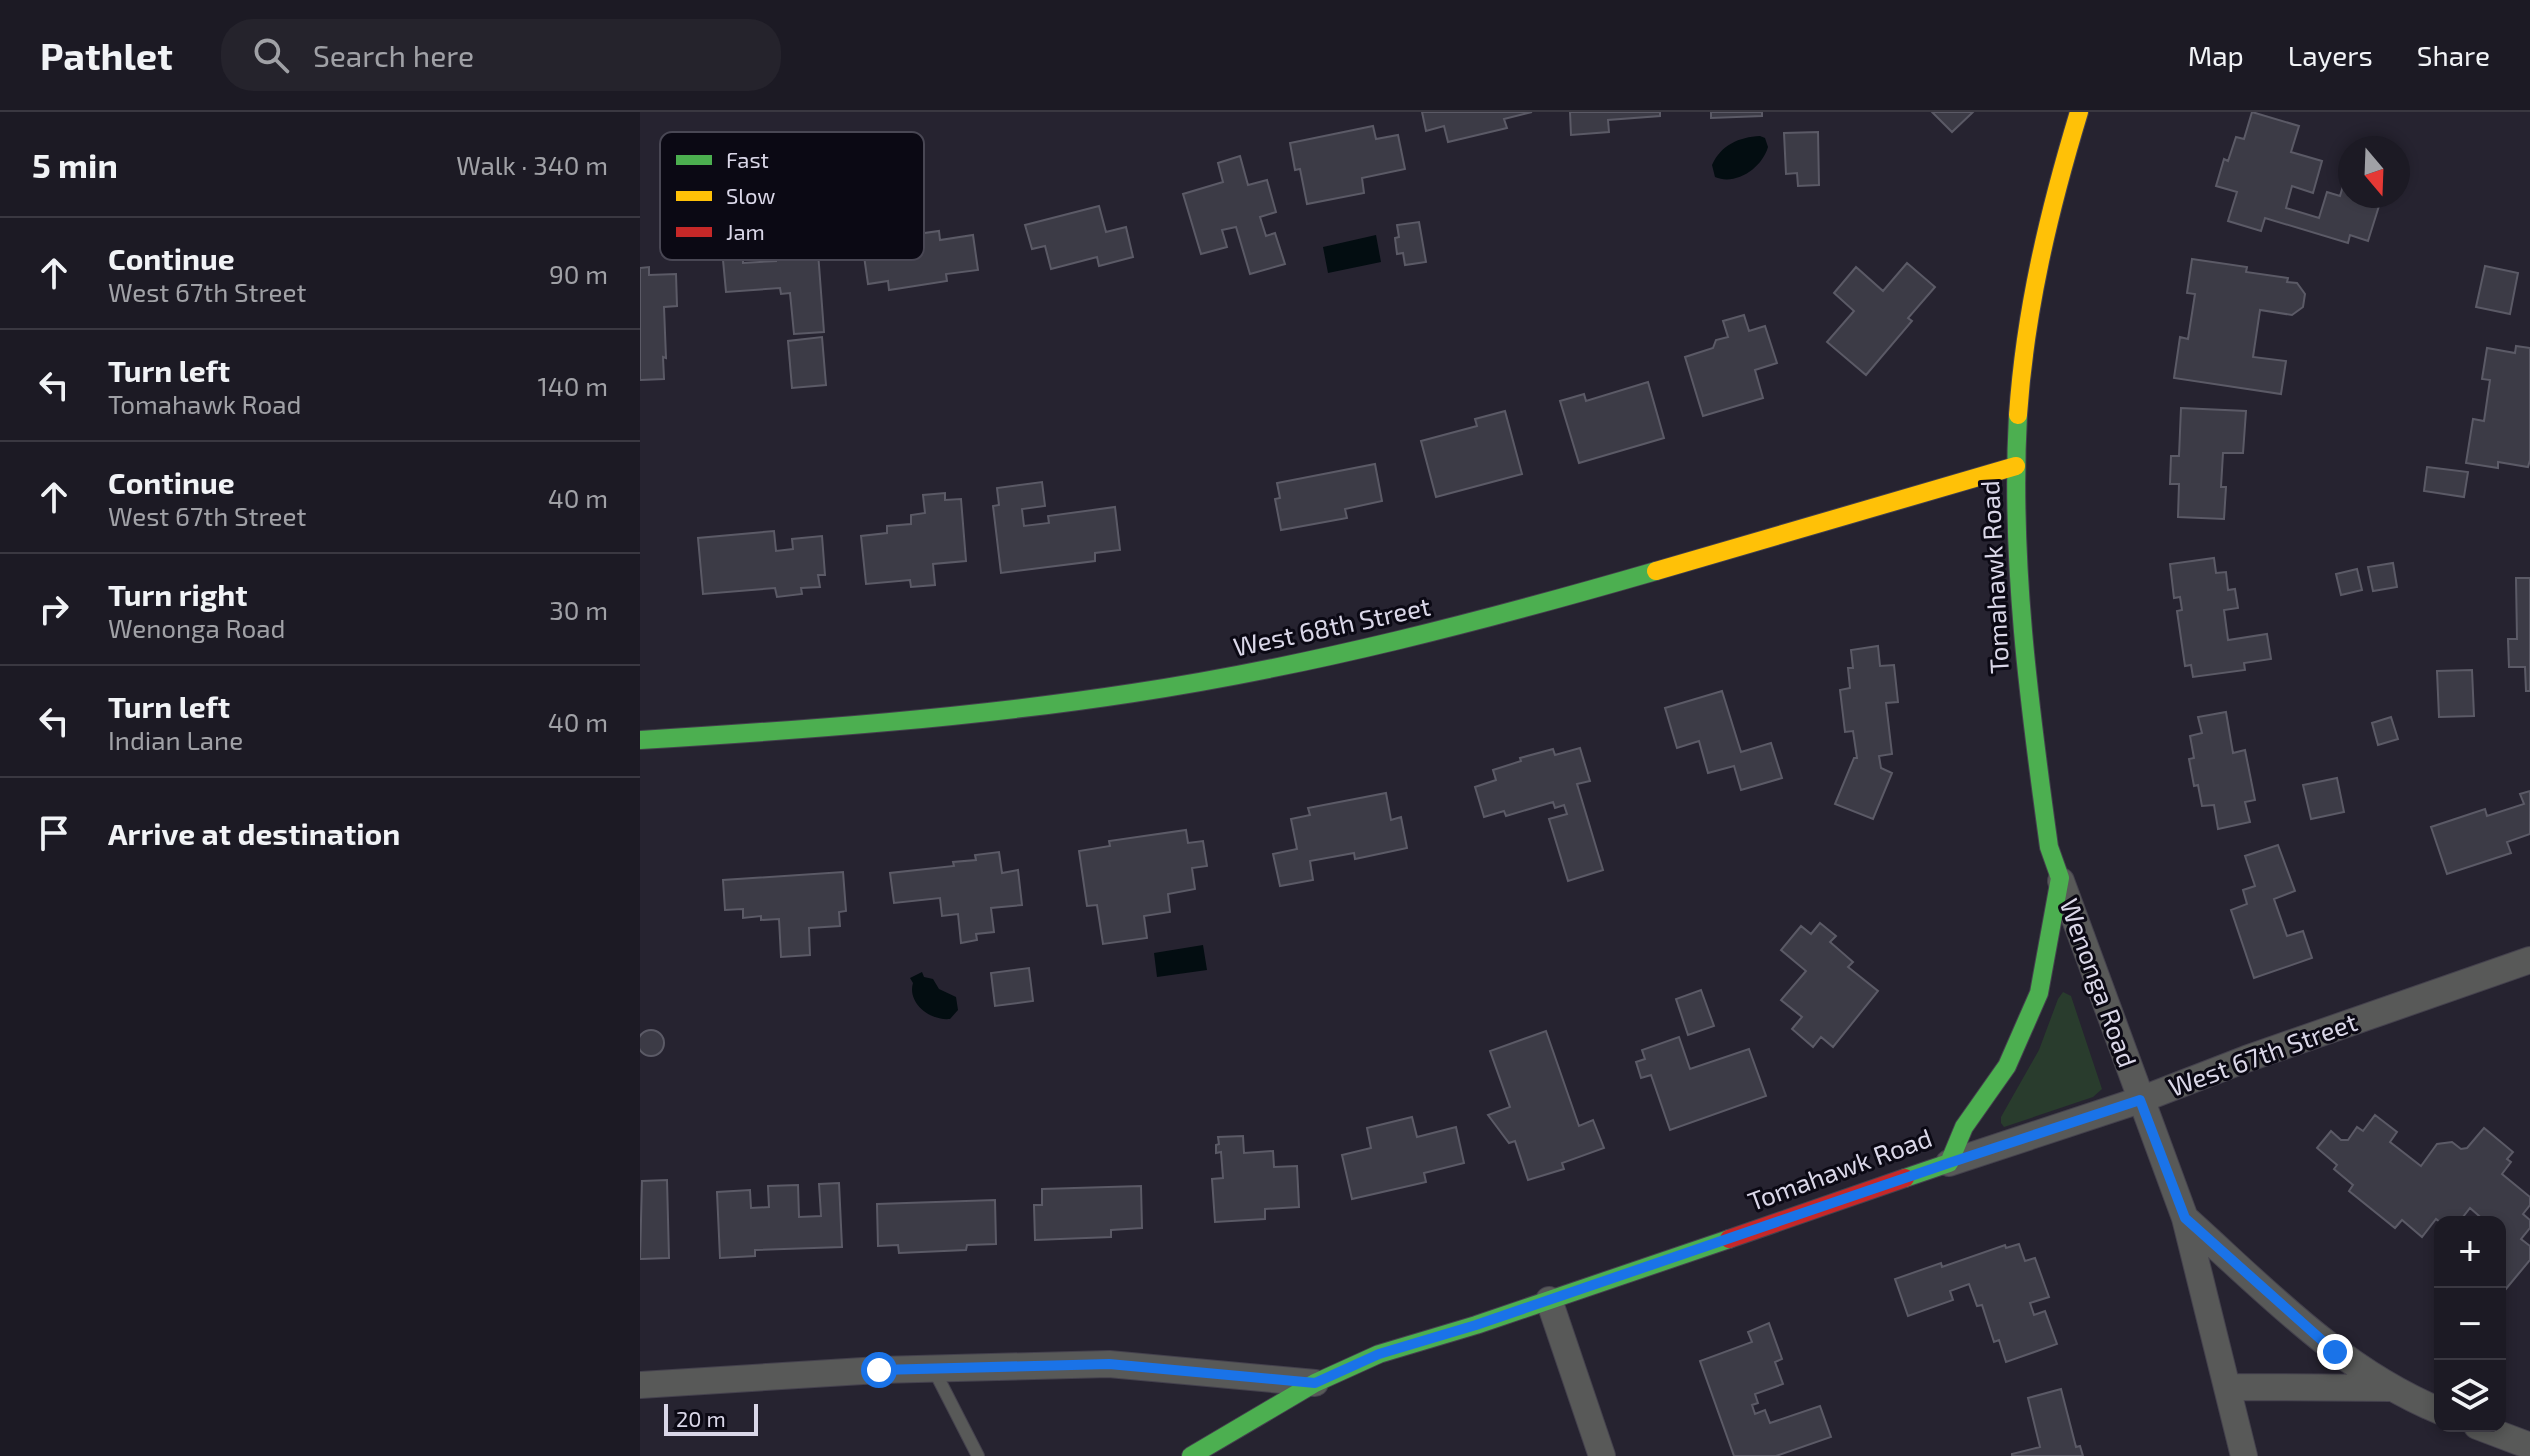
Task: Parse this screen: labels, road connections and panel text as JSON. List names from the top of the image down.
{
  "streets": {
    "street": [
      "Tomahawk Road",
      "West 68th Street",
      "Wenonga Road",
      "West 67th Street"
    ]
  },
  "crossings": [
    ["Tomahawk Road", "West 68th Street"],
    ["Tomahawk Road", "Wenonga Road"],
    ["Tomahawk Road", "West 67th Street"],
    ["Wenonga Road", "West 67th Street"]
  ],
  "legend": ["Fast", "Slow", "Jam"],
  "scale_bar": "20 m",
  "north": "bottom",
  "page": {
    "header": "Pathlet",
    "search": "Search here",
    "nav": ["Map", "Layers", "Share"],
    "heading": ["5 min", "Walk · 340 m"],
    "list": [
      ["Continue", "West 67th Street", "90 m"],
      ["Turn left", "Tomahawk Road", "140 m"],
      ["Continue", "West 67th Street", "40 m"],
      ["Turn right", "Wenonga Road", "30 m"],
      ["Turn left", "Indian Lane", "40 m"],
      "Arrive at destination"
    ],
    "map_buttons": ["+", "−"],
    "scale": "20 m"
  }
}
